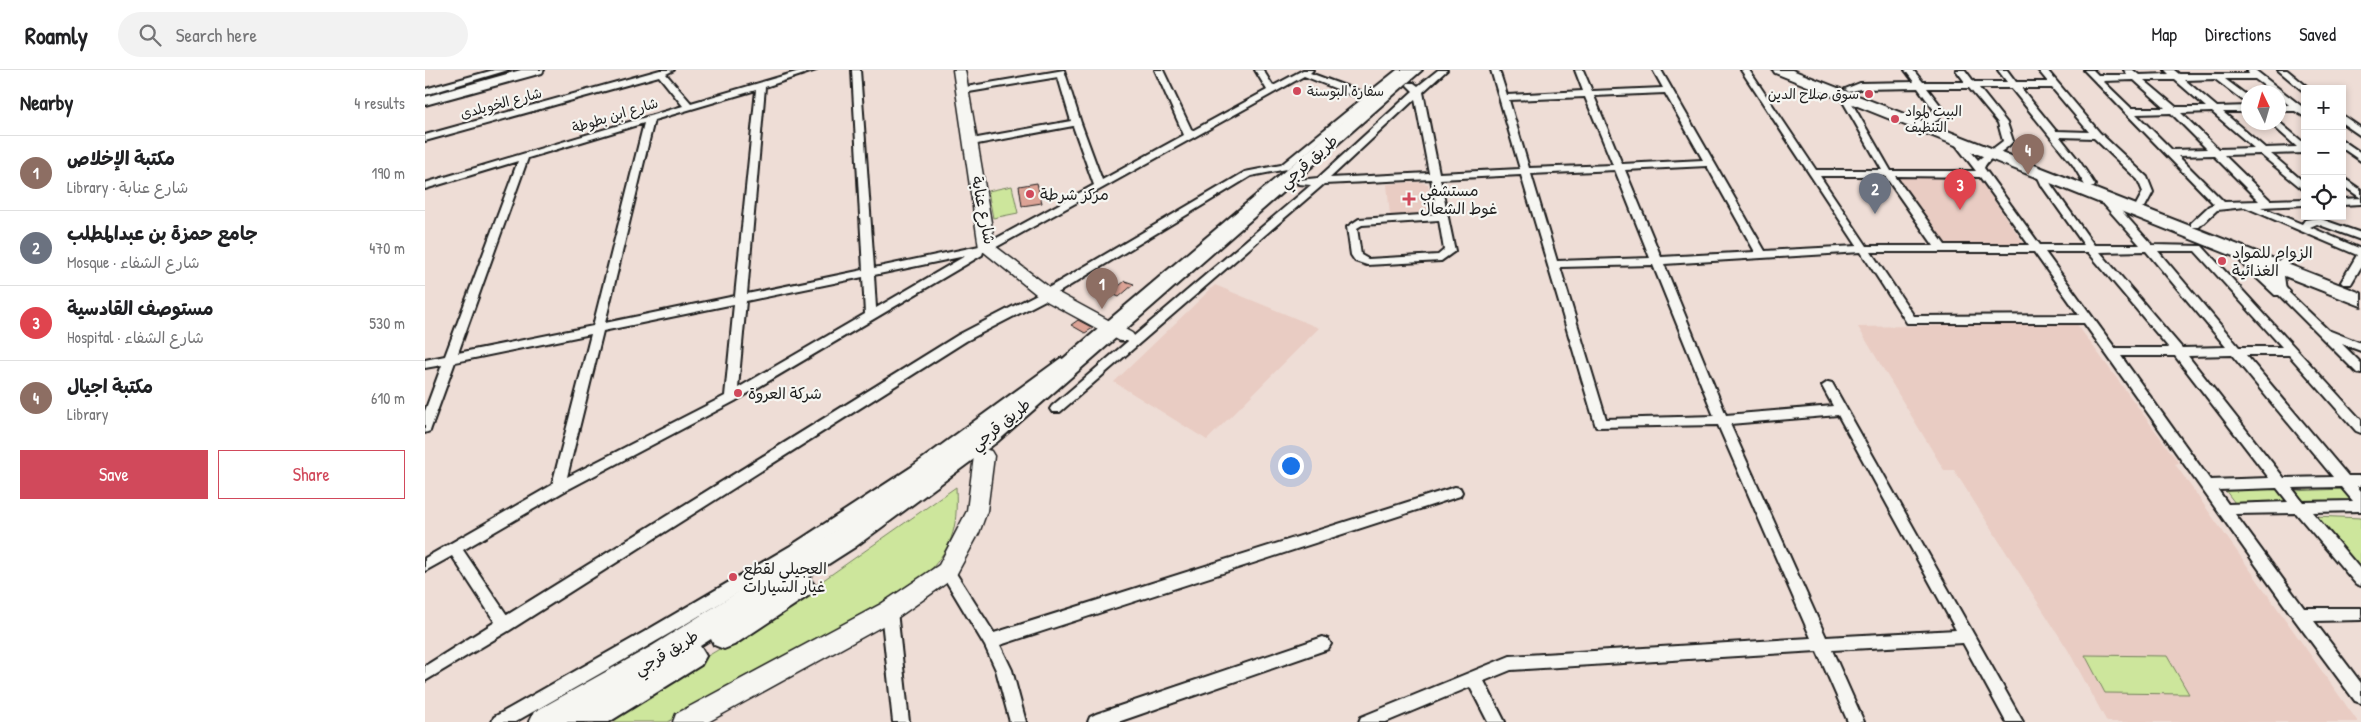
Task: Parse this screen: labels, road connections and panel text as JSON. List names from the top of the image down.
{
  "streets": {
    "highway": ["طريق قرجي"],
    "street": ["شارع الخويلدى", "شارع ابن بطوطة", "شارع عنابة"]
  },
  "crossings": [
    ["طريق قرجي", "شارع عنابة"]
  ],
  "places": {
    "other": [
      "سفارة البوسنة",
      "سوق صلاح الدين",
      "البيت لمواد التنظيف",
      "مركز شرطة",
      "الزوام للمواد الغذائية",
      "شركة العروة",
      "العجيلي لقطع غيار السيارات"
    ],
    "health": ["مستشفي غوط الشعال"]
  },
  "north": "top",
  "page": {
    "header": "Roamly",
    "search": "Search here",
    "nav": ["Map", "Directions", "Saved"],
    "heading": ["Nearby", "4 results"],
    "map_buttons": ["+", "−"],
    "pins": [
      "4",
      "3",
      "2",
      "1"
    ],
    "list": [
      {
        "mark": "1",
        "name": "مكتبة الإخلاص",
        "note": "Library · شارع عنابة",
        "value": "190 m"
      },
      {
        "mark": "2",
        "name": "جامع حمزة بن عبدالمطلب",
        "note": "Mosque · شارع الشفاء",
        "value": "470 m"
      },
      {
        "mark": "3",
        "name": "مستوصف القادسية",
        "note": "Hospital · شارع الشفاء",
        "value": "530 m"
      },
      {
        "mark": "4",
        "name": "مكتبة اجيال",
        "note": "Library",
        "value": "610 m"
      }
    ],
    "buttons": ["Save", "Share"]
  }
}
